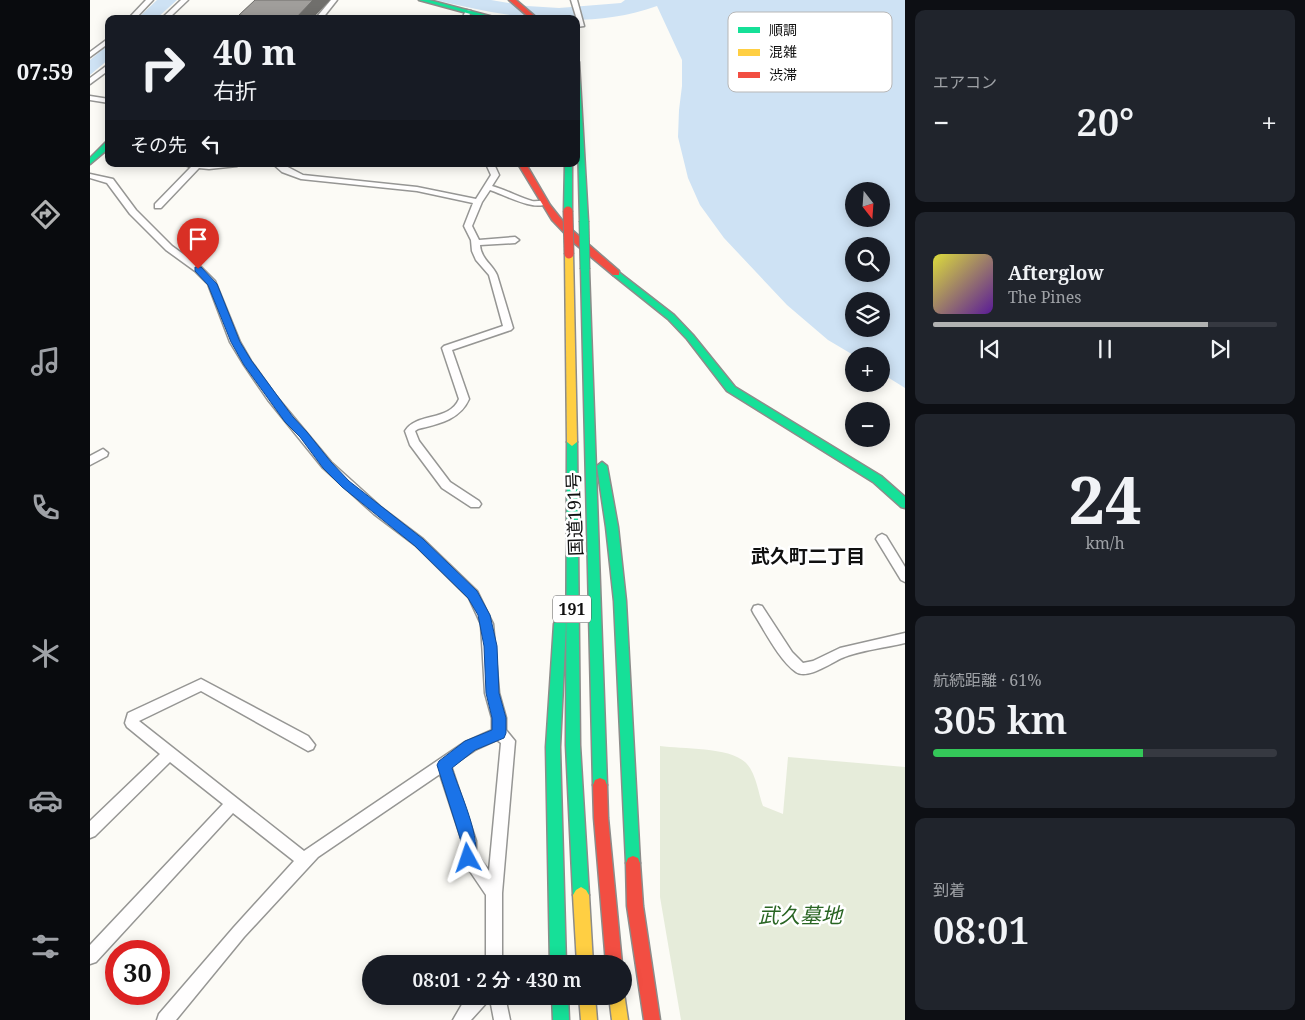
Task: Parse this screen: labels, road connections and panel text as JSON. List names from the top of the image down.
{
  "streets": {
    "main road": ["国道191号", "191"]
  },
  "districts": ["武久町二丁目"],
  "parks": ["武久墓地"],
  "legend": ["順調", "混雑", "渋滞"],
  "north": "bottom",
  "page": {
    "tabs": "07:59",
    "tile": [
      "エアコン",
      ["24", "km/h"],
      ["航続距離 · 61%", "305 km"],
      ["到着", "08:01"]
    ],
    "turn": ["40 m", "右折"],
    "heat": ["−", "20°", "+"],
    "then": "その先",
    "map_buttons": ["+", "−"],
    "song": ["Afterglow", "The Pines"],
    "limit": "30",
    "trip": "08:01 · 2 分 · 430 m"
  }
}
